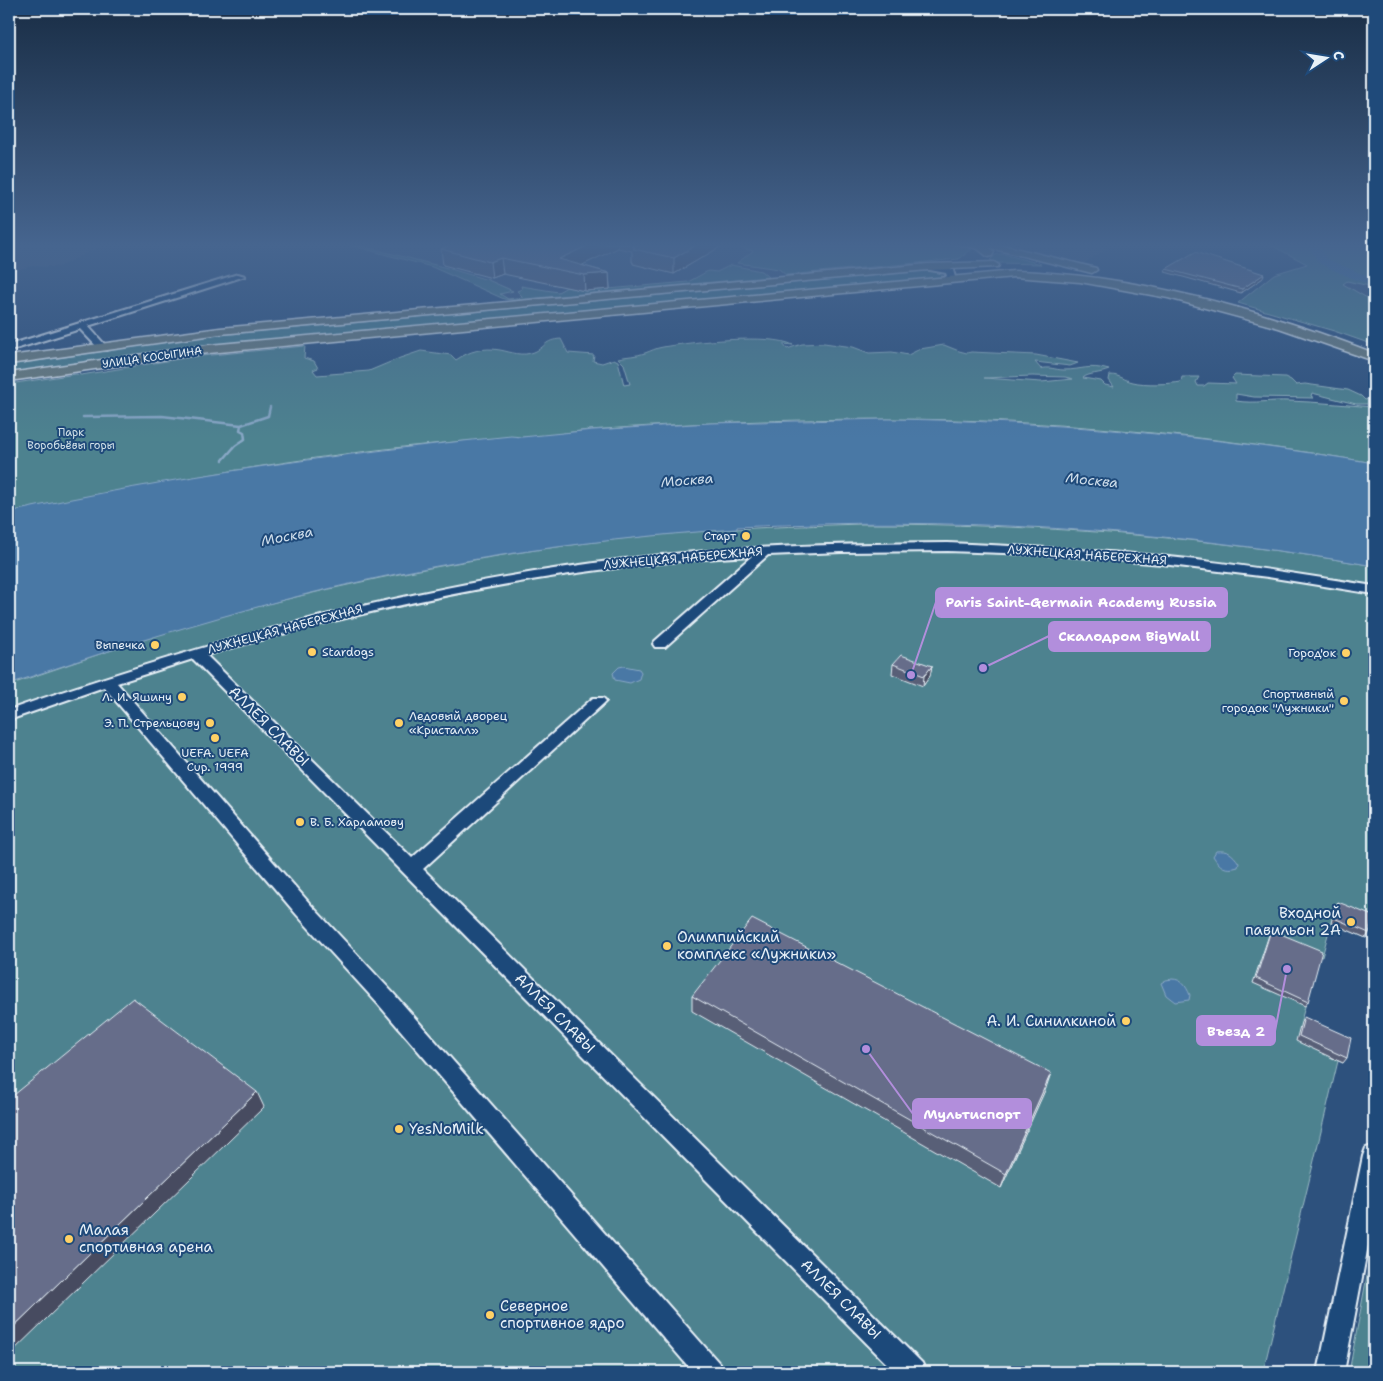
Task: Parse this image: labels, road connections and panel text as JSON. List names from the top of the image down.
{
  "streets": {
    "main road": ["УЛИЦА КОСЫГИНА"],
    "street": ["ЛУЖНЕЦКАЯ НАБЕРЕЖНАЯ", "АЛЛЕЯ СЛАВЫ"]
  },
  "crossings": [
    ["ЛУЖНЕЦКАЯ НАБЕРЕЖНАЯ", "АЛЛЕЯ СЛАВЫ"]
  ],
  "water": ["Москва"],
  "parks": ["Парк Воробьёвы горы"],
  "places": [
    "Старт",
    "Выпечка",
    "Stardogs",
    "Город'ок",
    "Скалодром BigWall",
    "Paris Saint-Germain Academy Russia",
    "Л. И. Яшину",
    "Спортивный городок \"Лужники\"",
    "Э. П. Стрельцову",
    "Ледовый дворец «Кристалл»",
    "UEFA. UEFA Cup. 1999",
    "В. Б. Харламову",
    "Входной павильон 2A",
    "Олимпийский комплекс «Лужники»",
    "Въезд 2",
    "А. И. Синилкиной",
    "Мультиспорт",
    "YesNoMilk",
    "Малая спортивная арена",
    "Северное спортивное ядро"
  ],
  "north": "right"
}
